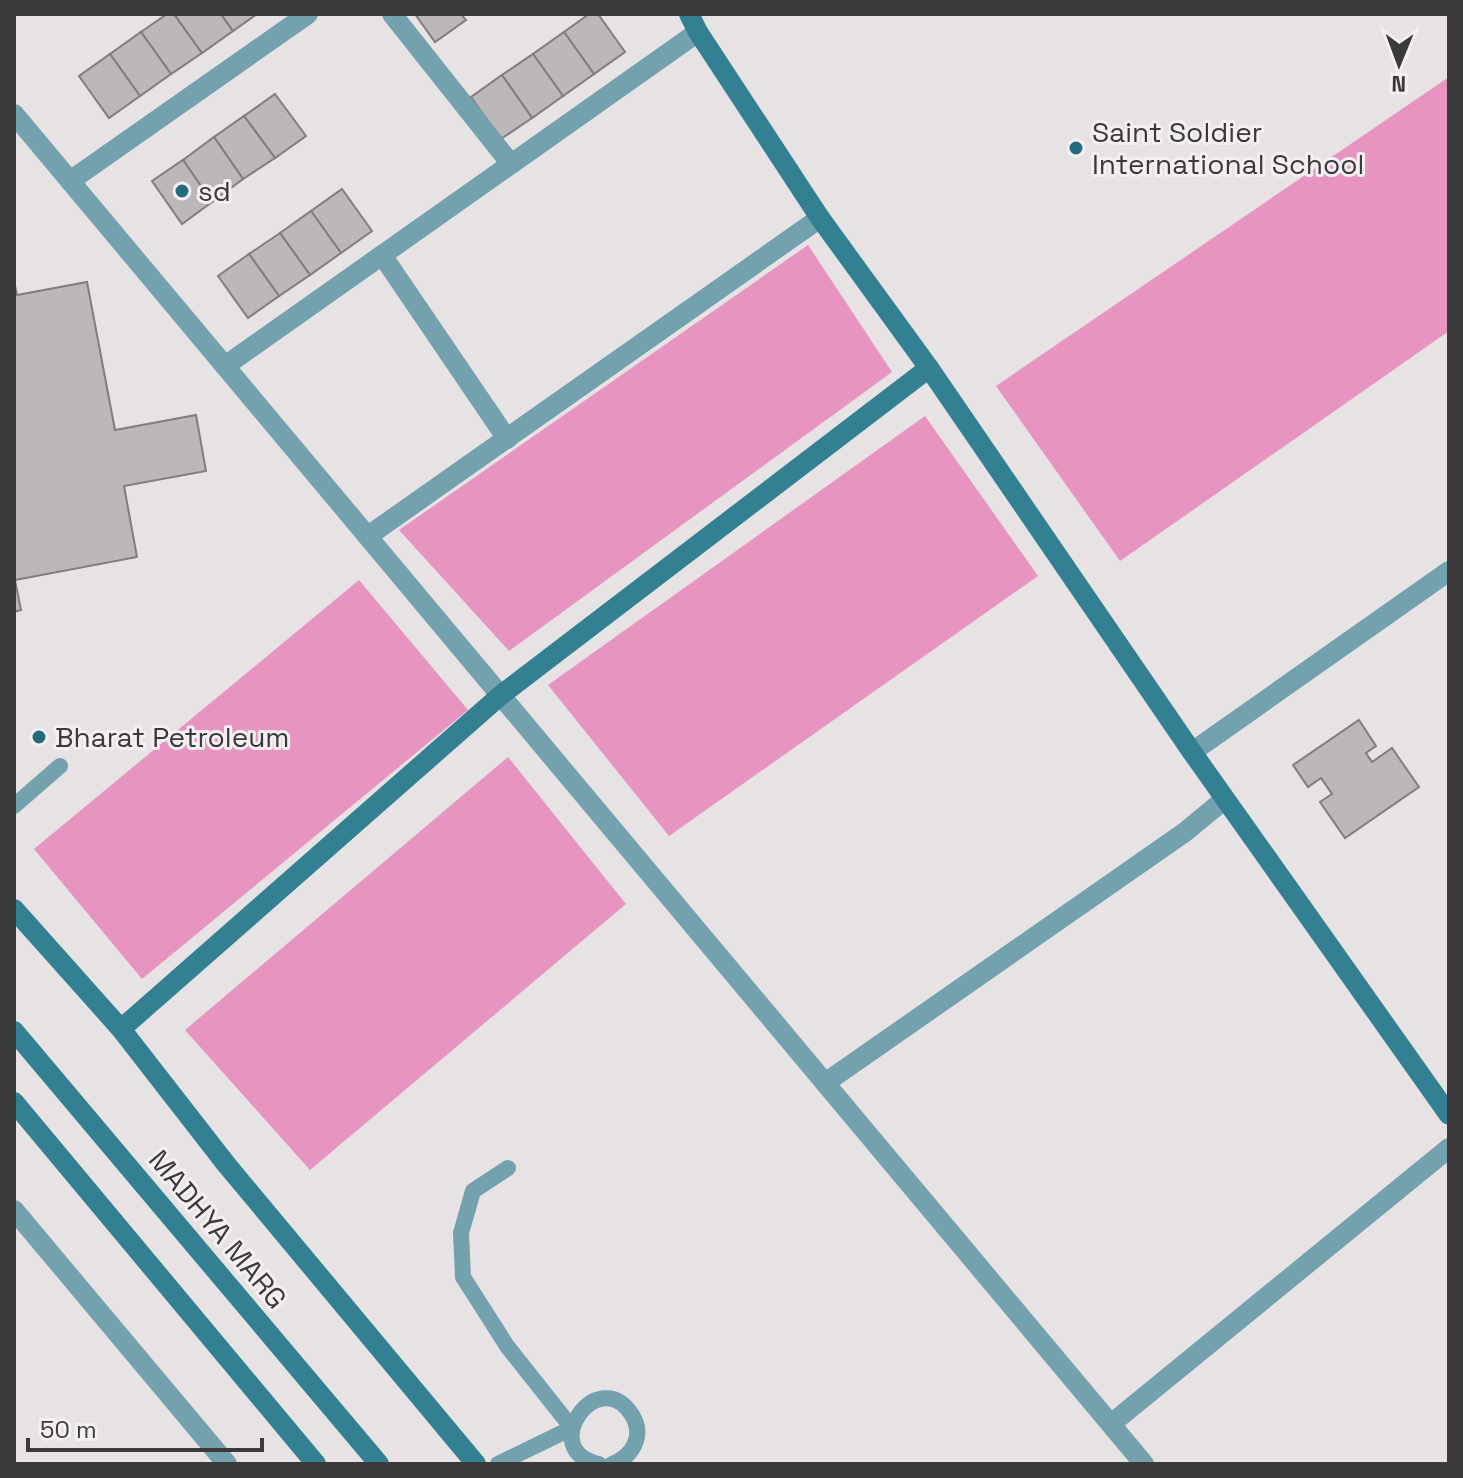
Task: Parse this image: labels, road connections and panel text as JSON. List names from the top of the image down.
{
  "streets": {
    "street": ["MADHYA MARG"]
  },
  "places": ["Saint Soldier International School", "sd", "Bharat Petroleum"],
  "scale_bar": "50 m",
  "north": "bottom"
}
